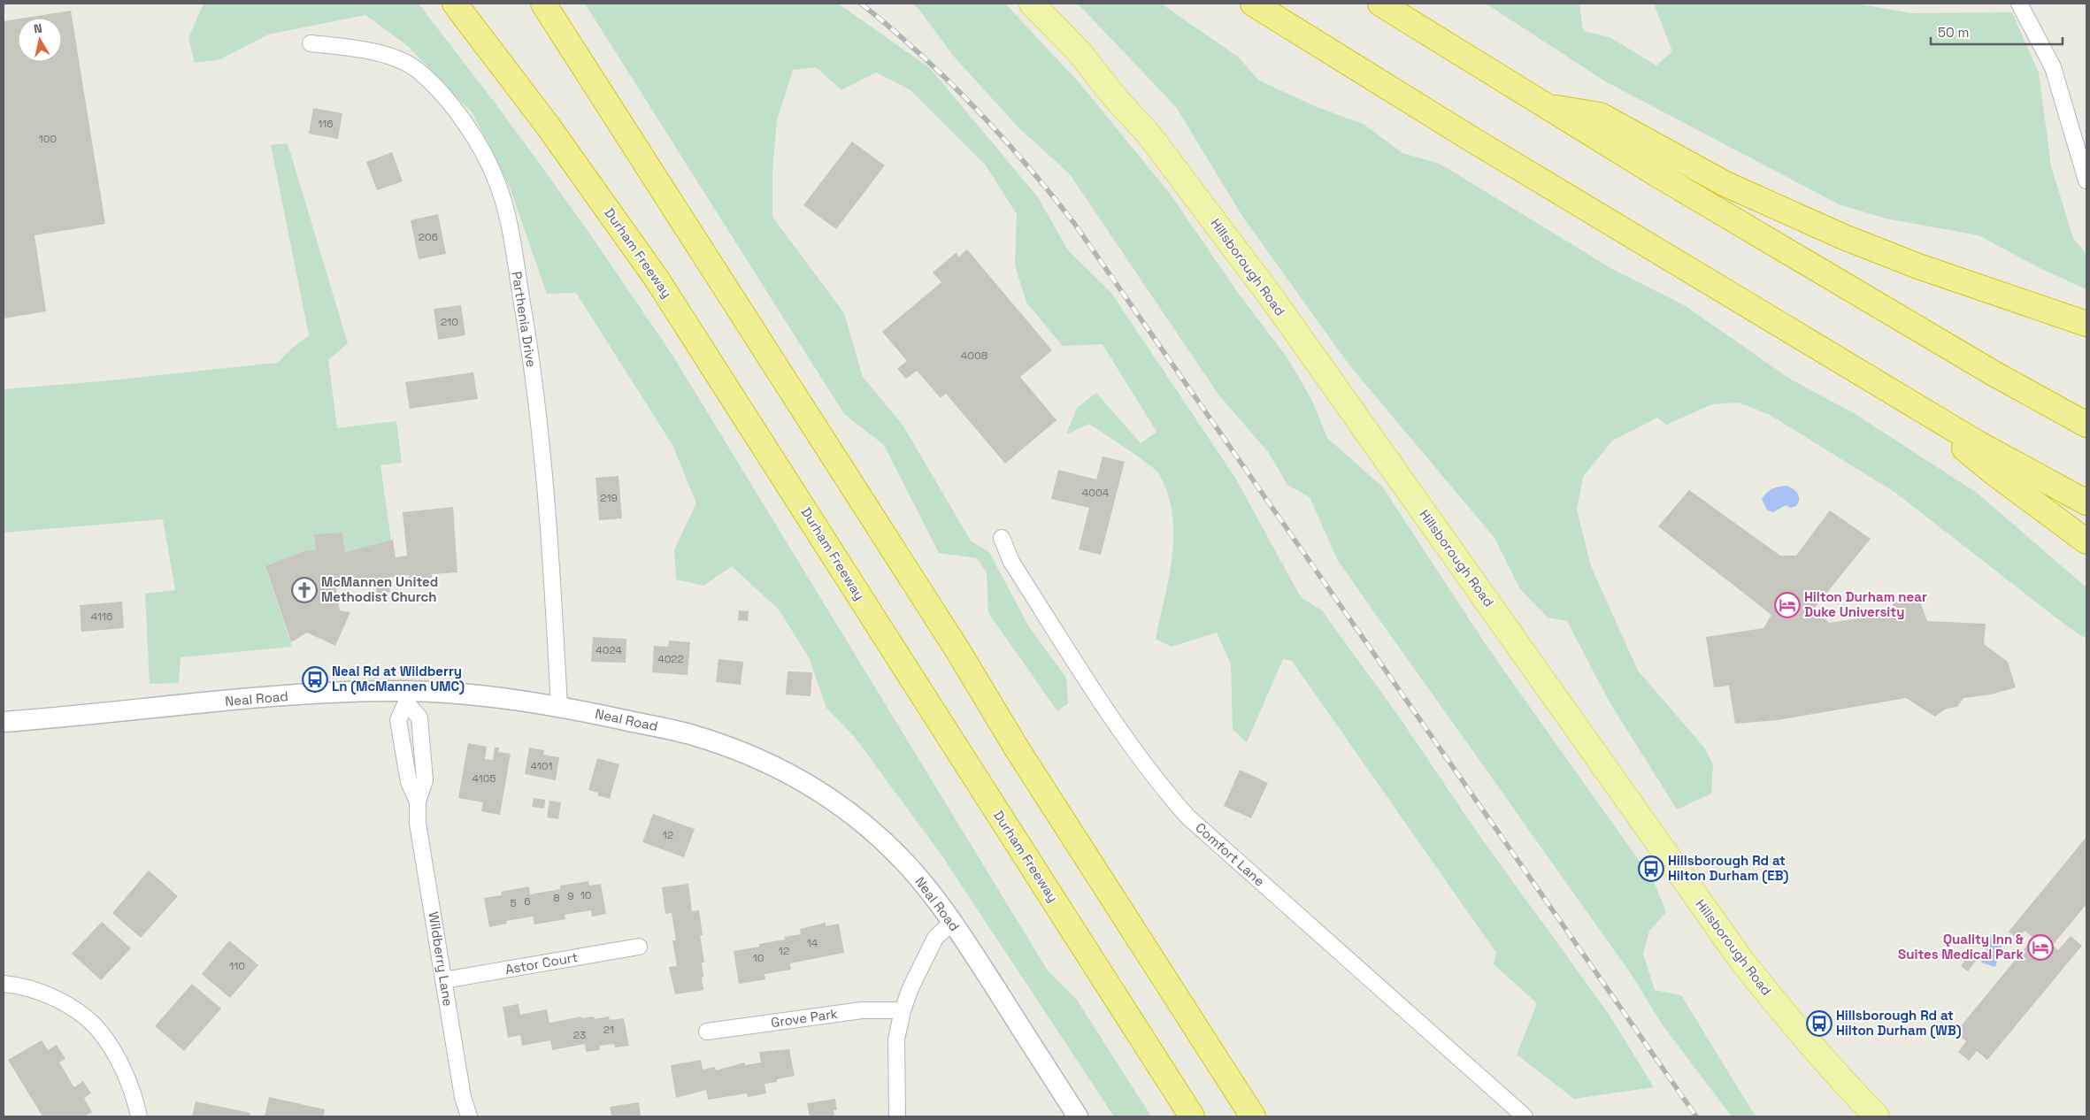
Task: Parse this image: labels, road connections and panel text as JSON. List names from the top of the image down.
{
  "streets": {
    "highway": ["Durham Freeway"],
    "main road": ["Hillsborough Road"],
    "street": [
      "Parthenia Drive",
      "Neal Road",
      "Comfort Lane",
      "Wildberry Lane",
      "Astor Court",
      "Grove Park"
    ]
  },
  "crossings": [
    ["Parthenia Drive", "Neal Road"],
    ["Neal Road", "Wildberry Lane"],
    ["Wildberry Lane", "Astor Court"]
  ],
  "places": {
    "church": ["McMannen United Methodist Church"],
    "hotel": ["Hilton Durham near Duke University", "Quality Inn & Suites Medical Park"],
    "bus stop": ["Neal Rd at Wildberry Ln (McMannen UMC)", "Hillsborough Rd at Hilton Durham (EB)", "Hillsborough Rd at Hilton Durham (WB)"]
  },
  "house_numbers": [
    "116",
    "100",
    "206",
    "210",
    "4008",
    "4004",
    "219",
    "4116",
    "4024",
    "4022",
    "4101",
    "4105",
    "12",
    "10",
    "9",
    "8",
    "6",
    "5",
    "14",
    "12",
    "10",
    "110",
    "21",
    "23"
  ],
  "scale_bar": "50 m",
  "north": "top"
}
